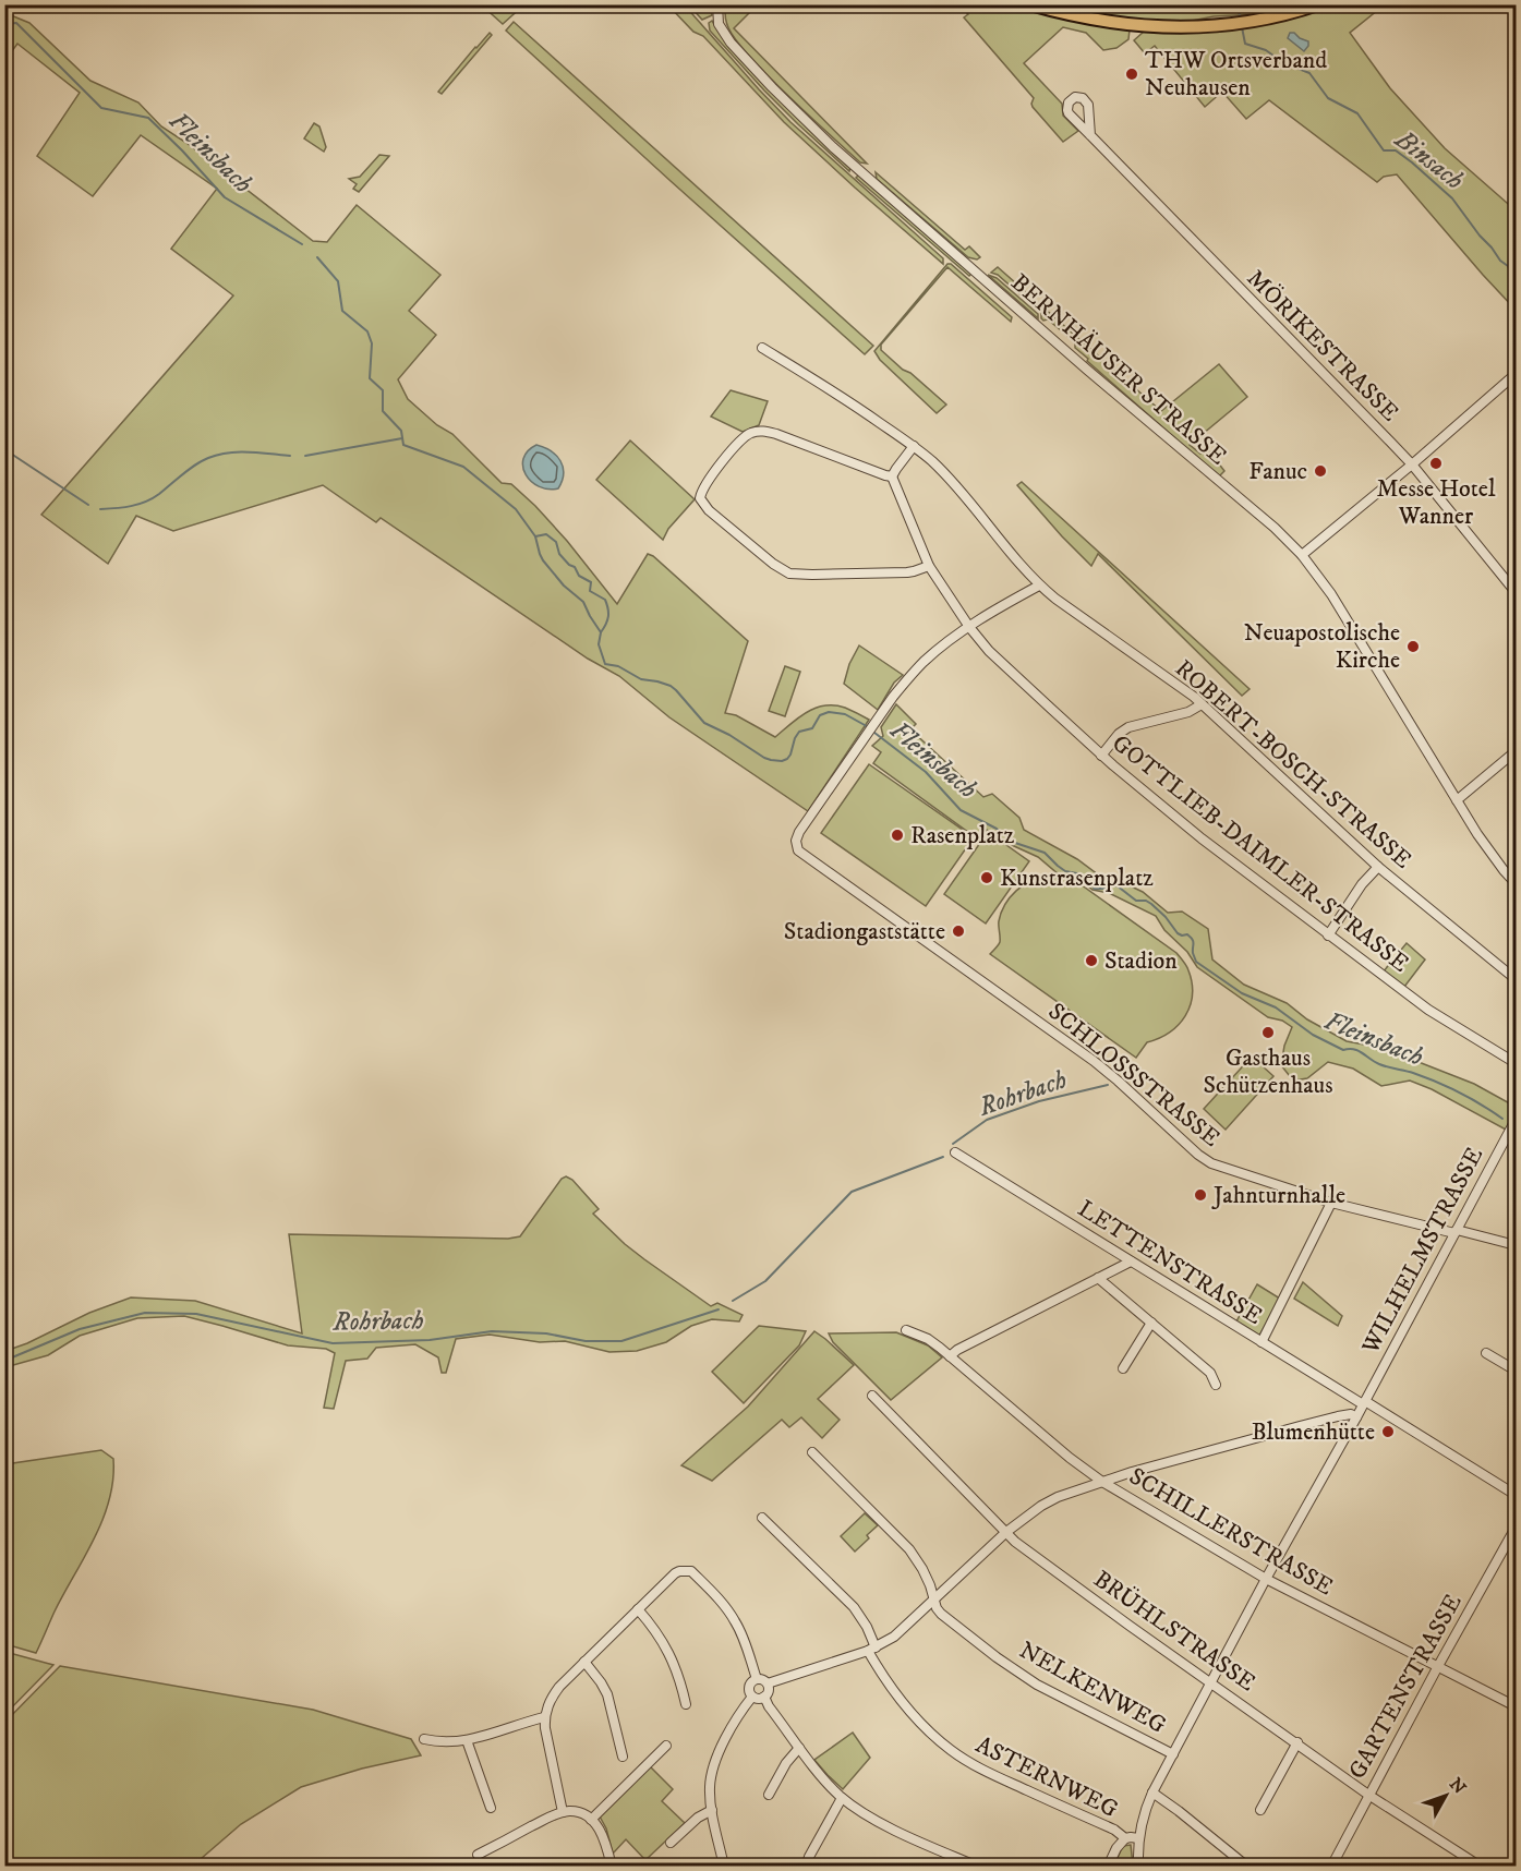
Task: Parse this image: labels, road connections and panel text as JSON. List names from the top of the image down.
{
  "streets": {
    "street": [
      "MÖRIKESTRASSE",
      "BERNHÄUSER STRASSE",
      "ROBERT-BOSCH-STRASSE",
      "GOTTLIEB-DAIMLER-STRASSE",
      "SCHLOSSSTRASSE",
      "WILHELMSTRASSE",
      "LETTENSTRASSE",
      "SCHILLERSTRASSE",
      "BRÜHLSTRASSE",
      "GARTENSTRASSE",
      "NELKENWEG",
      "ASTERNWEG"
    ]
  },
  "crossings": [
    ["GOTTLIEB-DAIMLER-STRASSE", "SCHLOSSSTRASSE"],
    ["SCHLOSSSTRASSE", "WILHELMSTRASSE"],
    ["WILHELMSTRASSE", "LETTENSTRASSE"],
    ["WILHELMSTRASSE", "SCHILLERSTRASSE"],
    ["WILHELMSTRASSE", "BRÜHLSTRASSE"],
    ["WILHELMSTRASSE", "NELKENWEG"],
    ["WILHELMSTRASSE", "ASTERNWEG"],
    ["SCHILLERSTRASSE", "GARTENSTRASSE"],
    ["BRÜHLSTRASSE", "GARTENSTRASSE"]
  ],
  "water": ["Fleinsbach", "Binsach", "Rohrbach"],
  "places": [
    "THW Ortsverband Neuhausen",
    "Messe Hotel Wanner",
    "Fanuc",
    "Neuapostolische Kirche",
    "Rasenplatz",
    "Kunstrasenplatz",
    "Stadiongaststätte",
    "Stadion",
    "Gasthaus Schützenhaus",
    "Jahnturnhalle",
    "Blumenhütte"
  ],
  "north": "top right"
}
